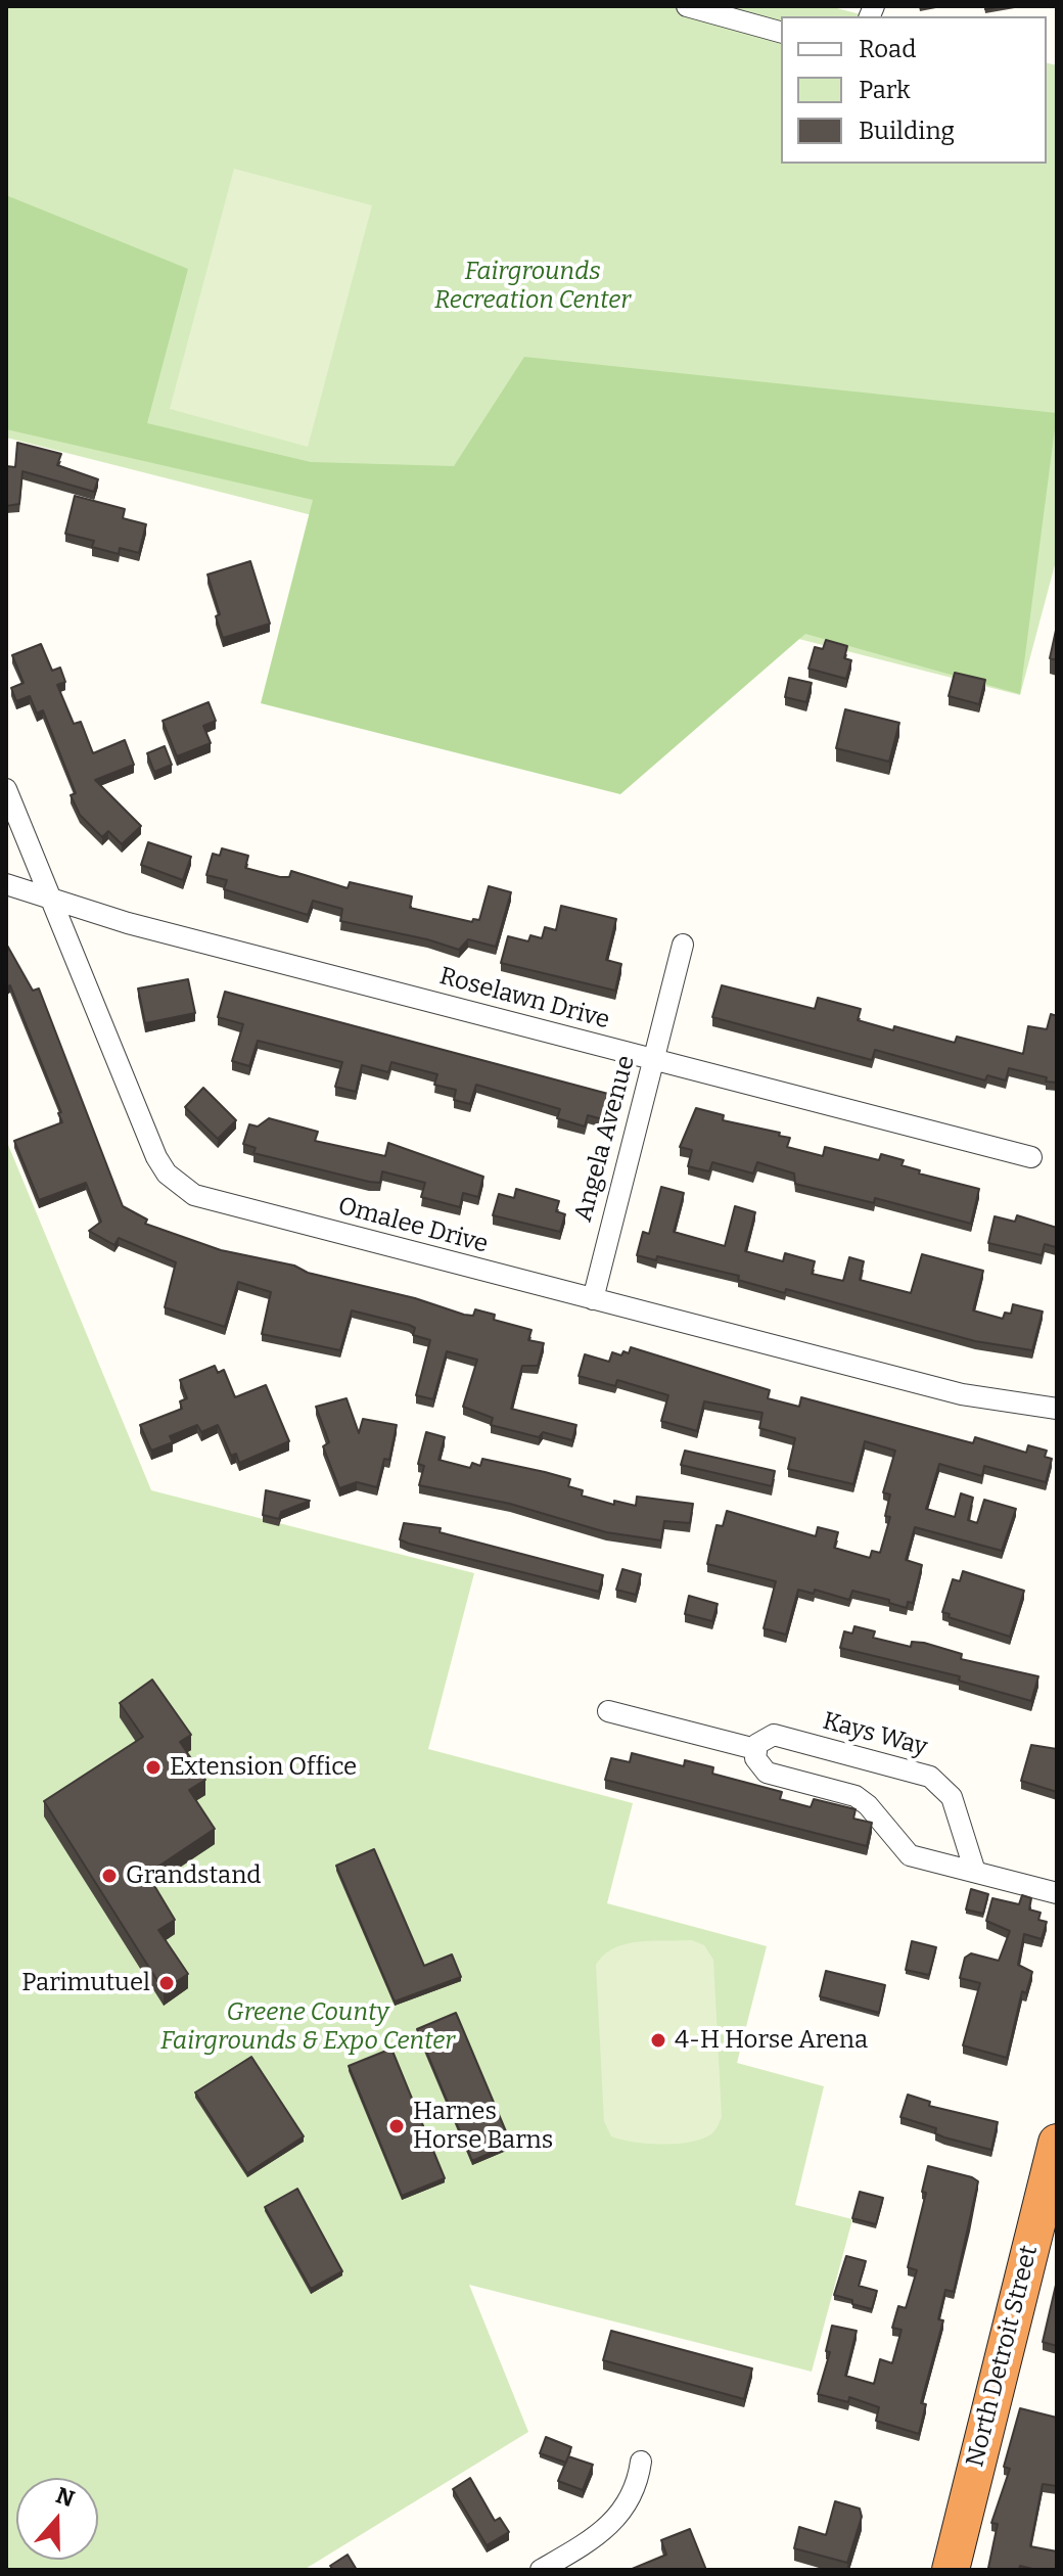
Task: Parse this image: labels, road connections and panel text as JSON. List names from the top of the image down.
{
  "streets": {
    "highway": ["North Detroit Street"],
    "street": [
      "Roselawn Drive",
      "Angela Avenue",
      "Omalee Drive",
      "Kays Way"
    ]
  },
  "crossings": [
    ["Roselawn Drive", "Angela Avenue"],
    ["Roselawn Drive", "Omalee Drive"],
    ["Angela Avenue", "Omalee Drive"]
  ],
  "parks": ["Fairgrounds Recreation Center", "Greene County Fairgrounds & Expo Center"],
  "places": [
    "Extension Office",
    "Grandstand",
    "Parimutuel",
    "4-H Horse Arena",
    "Harnes Horse Barns"
  ],
  "legend": ["Road", "Park", "Building"],
  "north": "top"
}
